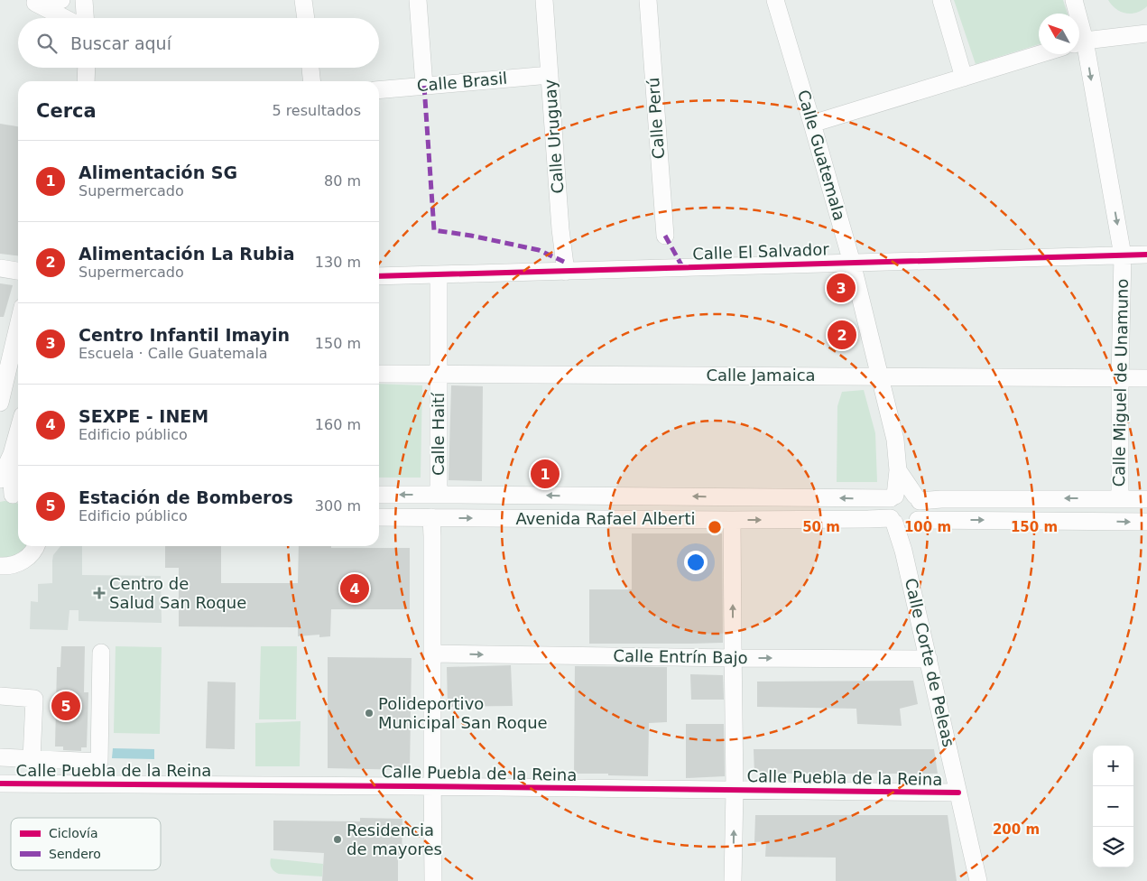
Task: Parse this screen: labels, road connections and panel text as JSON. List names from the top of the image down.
{
  "streets": {
    "street": [
      "Calle Brasil",
      "Calle Perú",
      "Calle Uruguay",
      "Calle Guatemala",
      "Calle El Salvador",
      "Calle Jamaica",
      "Calle Miguel de Unamuno",
      "Calle Haití",
      "Avenida Rafael Alberti",
      "Calle Entrín Bajo",
      "Calle Corte de Peleas",
      "Calle Puebla de la Reina"
    ]
  },
  "crossings": [
    ["Calle Brasil", "Calle Uruguay"],
    ["Calle Uruguay", "Calle El Salvador"],
    ["Calle Guatemala", "Calle El Salvador"],
    ["Calle Guatemala", "Calle Jamaica"],
    ["Calle Guatemala", "Avenida Rafael Alberti"],
    ["Calle Guatemala", "Calle Corte de Peleas"],
    ["Calle El Salvador", "Calle Miguel de Unamuno"],
    ["Calle El Salvador", "Calle Haití"],
    ["Calle Jamaica", "Calle Miguel de Unamuno"],
    ["Calle Jamaica", "Calle Haití"],
    ["Calle Haití", "Avenida Rafael Alberti"],
    ["Avenida Rafael Alberti", "Calle Corte de Peleas"],
    ["Calle Entrín Bajo", "Calle Corte de Peleas"],
    ["Calle Corte de Peleas", "Calle Puebla de la Reina"]
  ],
  "one_way": ["Calle Miguel de Unamuno", "Calle Entrín Bajo"],
  "places": {
    "health": ["Centro de Salud San Roque"],
    "other": ["Polideportivo Municipal San Roque", "Residencia de mayores"]
  },
  "legend": ["Ciclovía", "Sendero"],
  "north": "top left",
  "page": {
    "search": "Buscar aquí",
    "heading": ["Cerca", "5 resultados"],
    "list": [
      {
        "mark": "1",
        "name": "Alimentación SG",
        "note": "Supermercado",
        "value": "80 m"
      },
      {
        "mark": "2",
        "name": "Alimentación La Rubia",
        "note": "Supermercado",
        "value": "130 m"
      },
      {
        "mark": "3",
        "name": "Centro Infantil Imayin",
        "note": "Escuela · Calle Guatemala",
        "value": "150 m"
      },
      {
        "mark": "4",
        "name": "SEXPE - INEM",
        "note": "Edificio público",
        "value": "160 m"
      },
      {
        "mark": "5",
        "name": "Estación de Bomberos",
        "note": "Edificio público",
        "value": "300 m"
      }
    ],
    "pins": [
      "3",
      "2",
      "1",
      "4",
      "5"
    ],
    "map_buttons": ["+", "−"]
  },
  "rings": [
    "50 m",
    "100 m",
    "150 m",
    "200 m"
  ]
}
